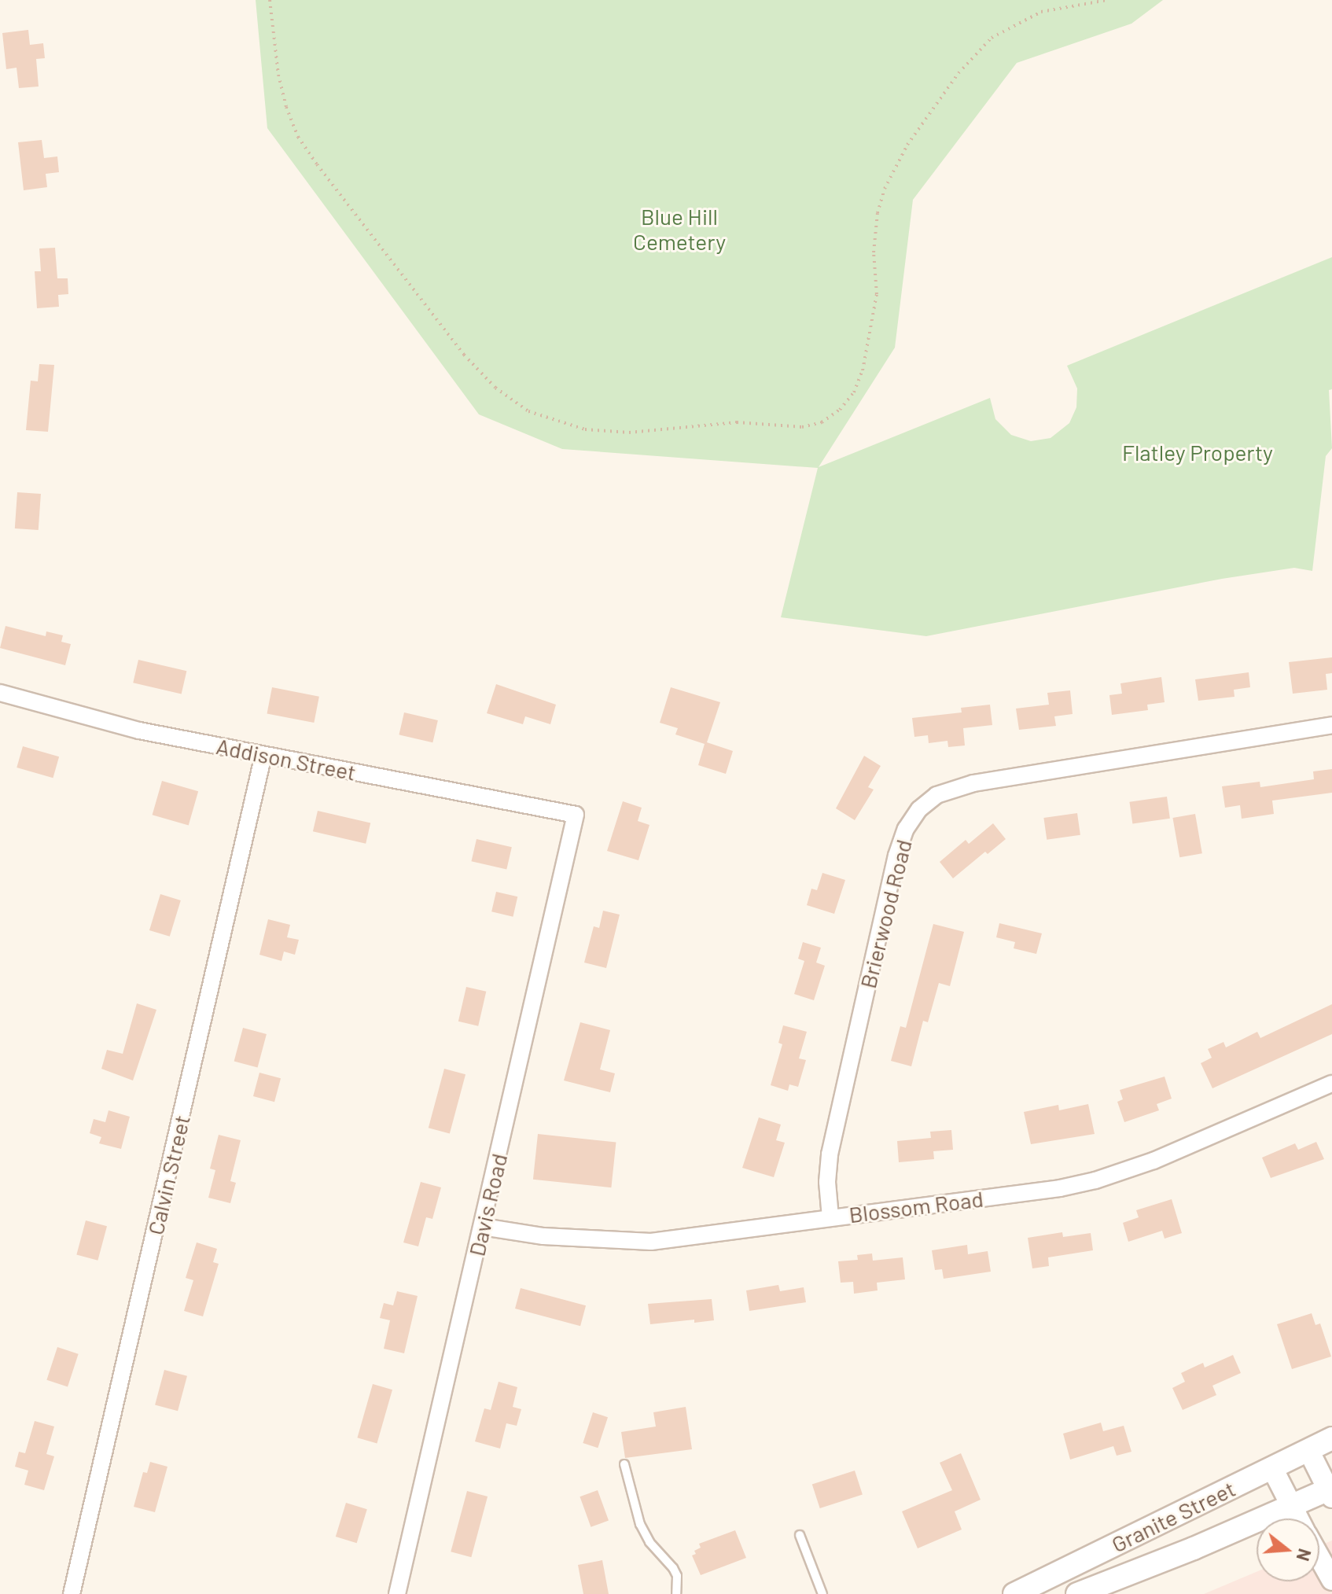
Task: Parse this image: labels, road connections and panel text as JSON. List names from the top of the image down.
{
  "streets": {
    "main road": ["Granite Street"],
    "street": [
      "Addison Street",
      "Brierwood Road",
      "Calvin Street",
      "Davis Road",
      "Blossom Road"
    ]
  },
  "crossings": [
    ["Addison Street", "Calvin Street"],
    ["Addison Street", "Davis Road"],
    ["Brierwood Road", "Blossom Road"],
    ["Davis Road", "Blossom Road"]
  ],
  "parks": ["Blue Hill Cemetery", "Flatley Property"],
  "north": "right"
}
